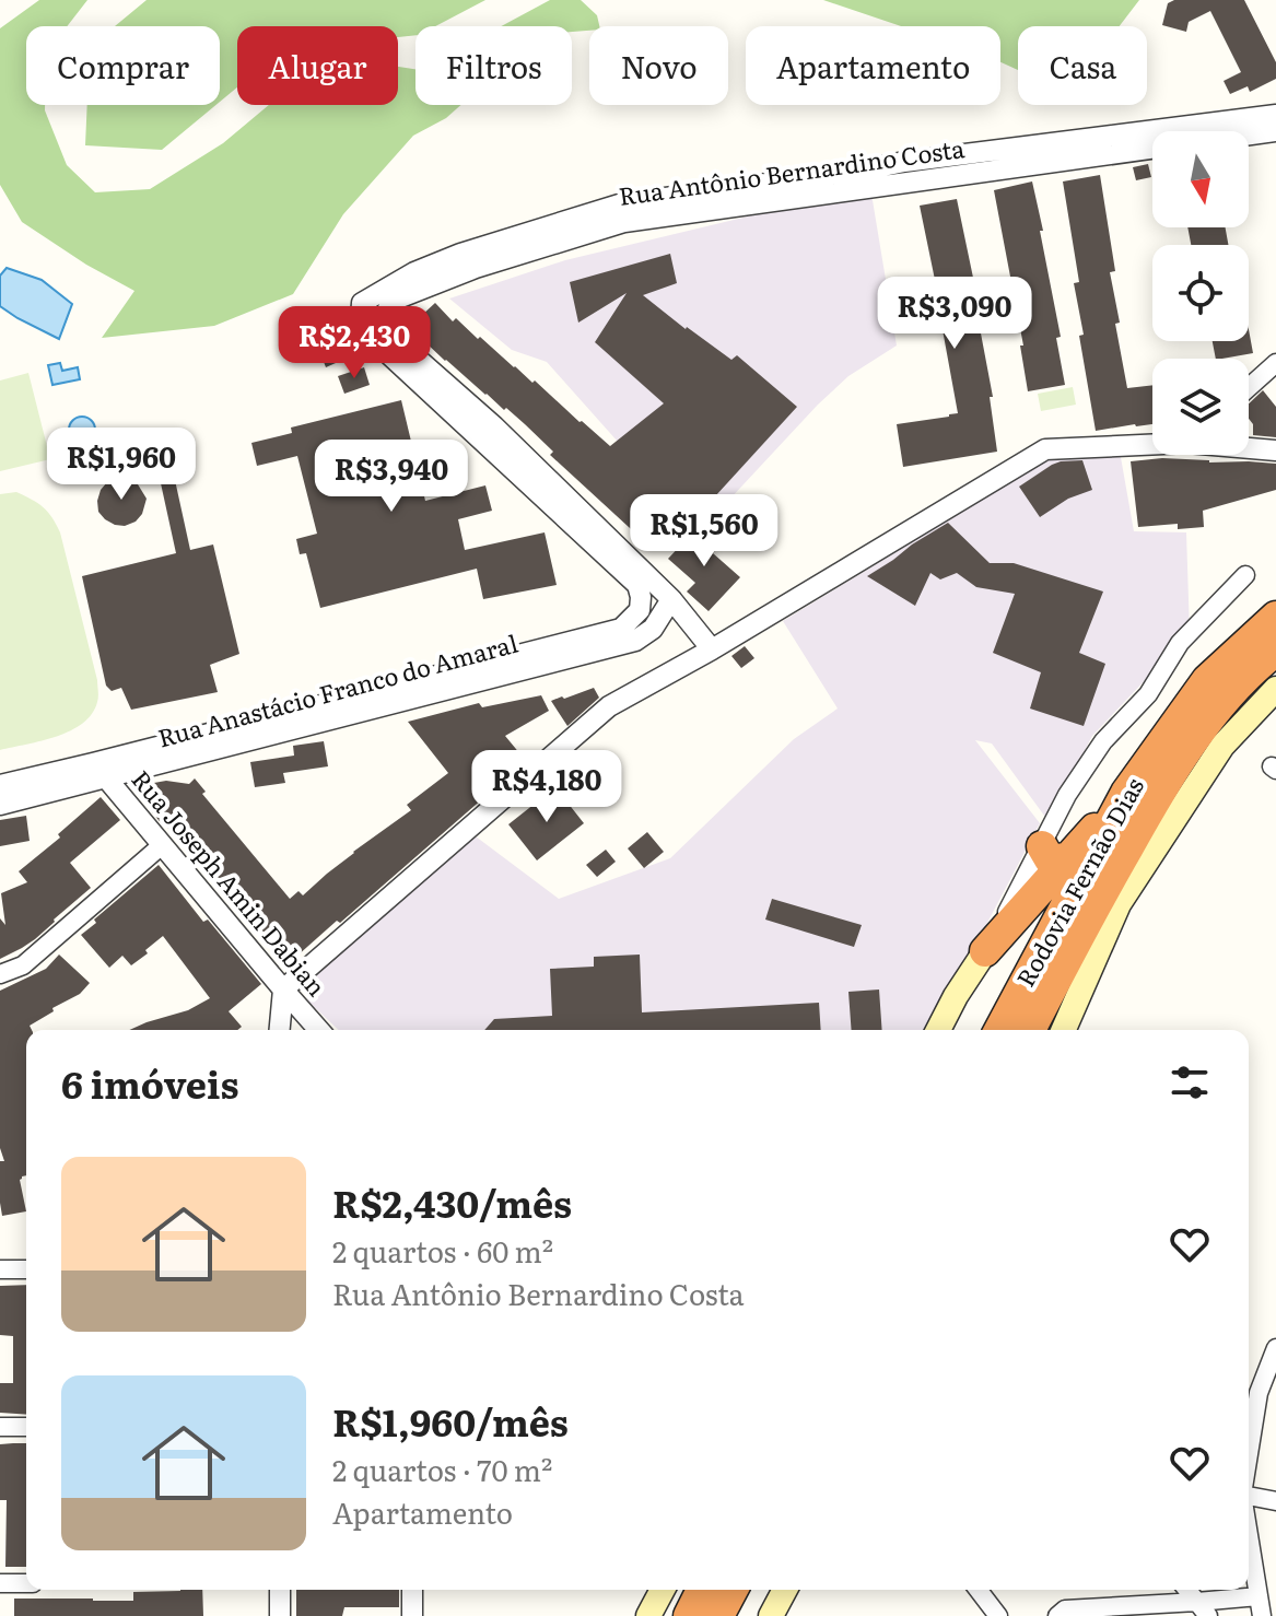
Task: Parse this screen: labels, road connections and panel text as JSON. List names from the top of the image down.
{
  "streets": {
    "highway": ["Rodovia Fernão Dias"],
    "street": ["Rua Antônio Bernardino Costa", "Rua Anastácio Franco do Amaral", "Rua Joseph Amin Dabian"]
  },
  "crossings": [
    ["Rua Antônio Bernardino Costa", "Rua Anastácio Franco do Amaral"],
    ["Rua Anastácio Franco do Amaral", "Rua Joseph Amin Dabian"]
  ],
  "north": "bottom",
  "page": {
    "chip": [
      "Comprar",
      "Alugar",
      "Filtros",
      "Novo",
      "Apartamento",
      "Casa"
    ],
    "price": [
      "R$3,090",
      "R$2,430",
      "R$1,960",
      "R$3,940",
      "R$1,560",
      "R$4,180"
    ],
    "heading": "6 imóveis",
    "list": [
      {
        "name": "R$2,430/mês",
        "note": "2 quartos · 60 m² · Rua Antônio Bernardino Costa"
      },
      {
        "name": "R$1,960/mês",
        "note": "2 quartos · 70 m² · Apartamento"
      }
    ]
  }
}
